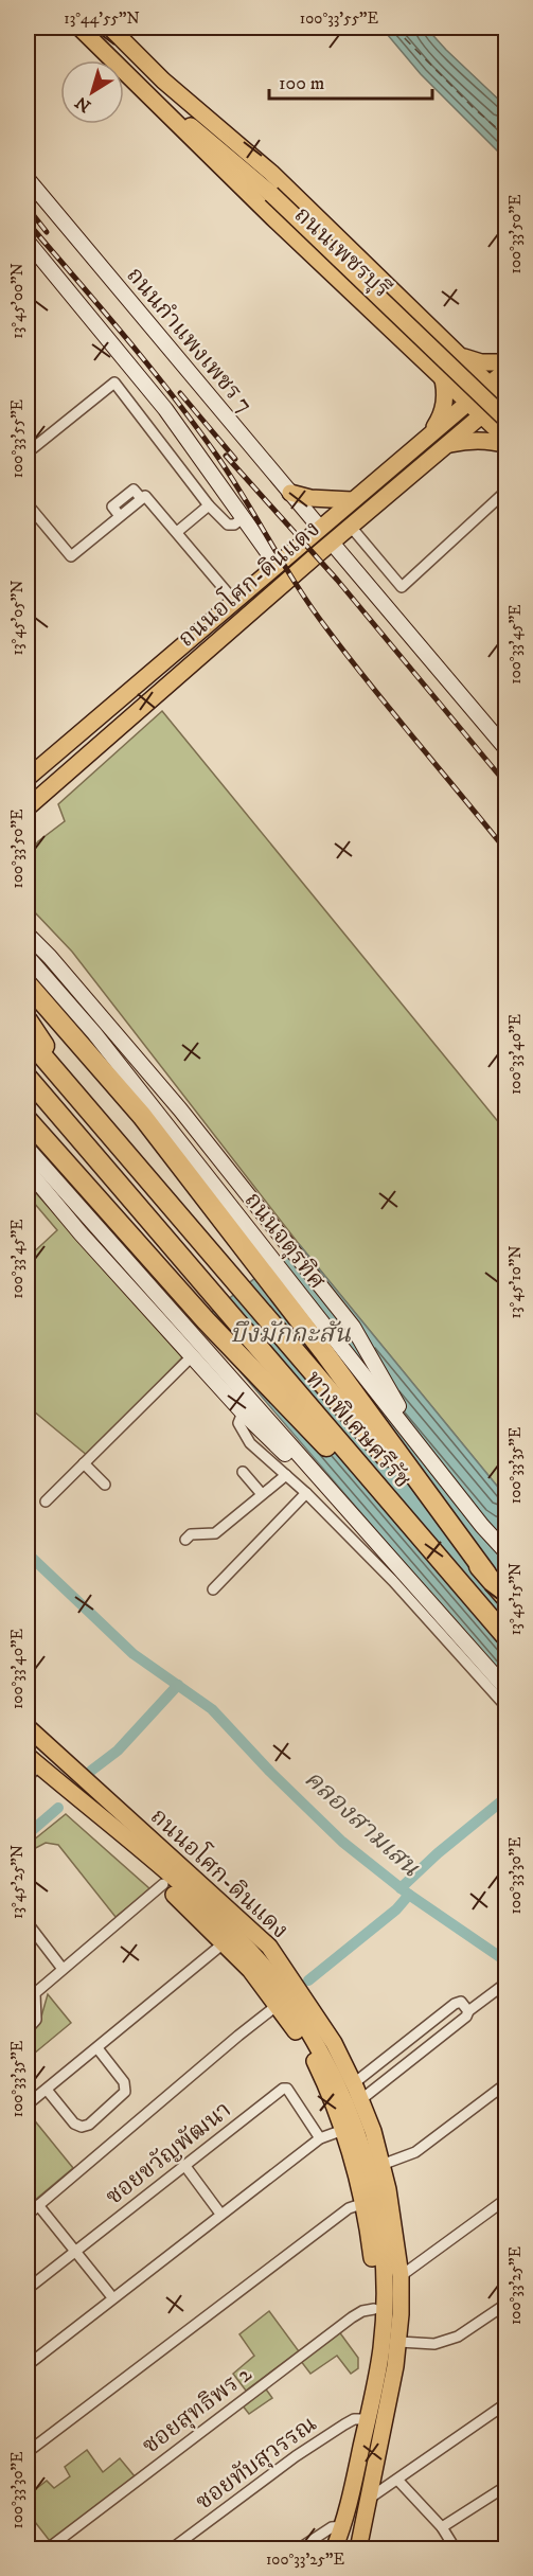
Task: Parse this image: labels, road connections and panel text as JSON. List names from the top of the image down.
{
  "streets": {
    "highway": ["ทางพิเศษศรีรัช"],
    "main road": [
      "ถนนเพชรบุรี",
      "ถนนกำแพงเพชร 7",
      "ถนนอโศก-ดินแดง",
      "ถนนจตุรทิศ"
    ],
    "street": ["ซอยขวัญพัฒนา", "ซอยสุทธิพร 2", "ซอยทับสุวรรณ"]
  },
  "crossings": [
    ["ถนนเพชรบุรี", "ถนนอโศก-ดินแดง"],
    ["ถนนกำแพงเพชร 7", "ถนนอโศก-ดินแดง"],
    ["ถนนอโศก-ดินแดง", "ซอยสุทธิพร 2"],
    ["ถนนอโศก-ดินแดง", "ซอยทับสุวรรณ"]
  ],
  "water": ["บึงมักกะสัน", "คลองสามเสน"],
  "scale_bar": "100 m",
  "north": "bottom left",
  "coordinates": [
    "13°44'55\"N",
    "100°33'55\"E",
    "100°33'50\"E",
    "13°45'00\"N",
    "13°45'05\"N",
    "100°33'45\"E",
    "100°33'40\"E",
    "13°45'10\"N",
    "100°33'35\"E",
    "13°45'15\"N",
    "100°33'30\"E",
    "13°45'25\"N",
    "100°33'25\"E"
  ]
}
